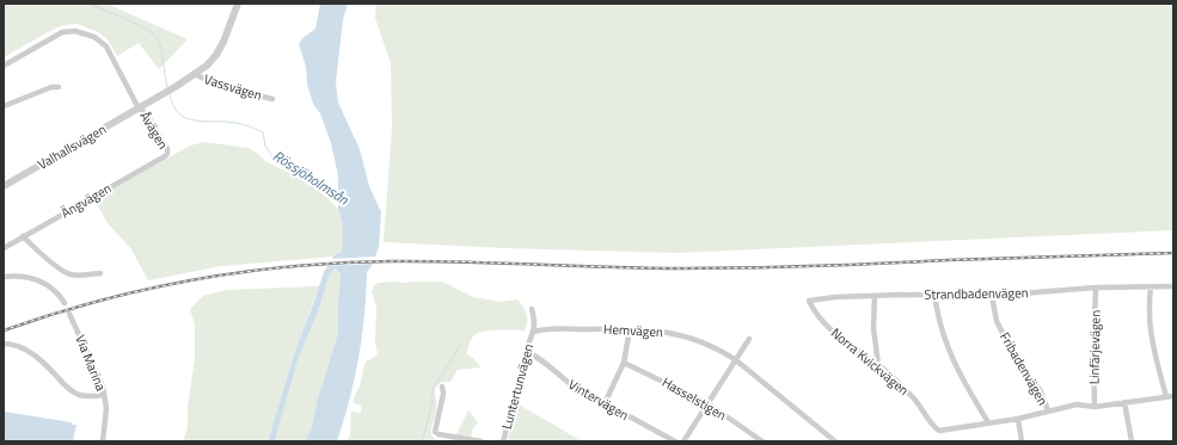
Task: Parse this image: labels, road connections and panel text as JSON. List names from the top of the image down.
{
  "streets": {
    "street": [
      "Vassvägen",
      "Åvägen",
      "Valhallsvägen",
      "Ängvägen",
      "Strandbadenvägen",
      "Hemvägen",
      "Linfärjevägen",
      "Norra Kvickvägen",
      "Via Marina",
      "Fribadenvägen",
      "Luntertunvägen",
      "Hasselstigen",
      "Vintervägen"
    ]
  },
  "crossings": [
    ["Vassvägen", "Valhallsvägen"],
    ["Åvägen", "Valhallsvägen"],
    ["Åvägen", "Ängvägen"],
    ["Strandbadenvägen", "Linfärjevägen"],
    ["Strandbadenvägen", "Norra Kvickvägen"],
    ["Strandbadenvägen", "Fribadenvägen"],
    ["Hemvägen", "Luntertunvägen"],
    ["Norra Kvickvägen", "Fribadenvägen"],
    ["Luntertunvägen", "Vintervägen"]
  ],
  "water": ["Rössjöholmsån"]
}
